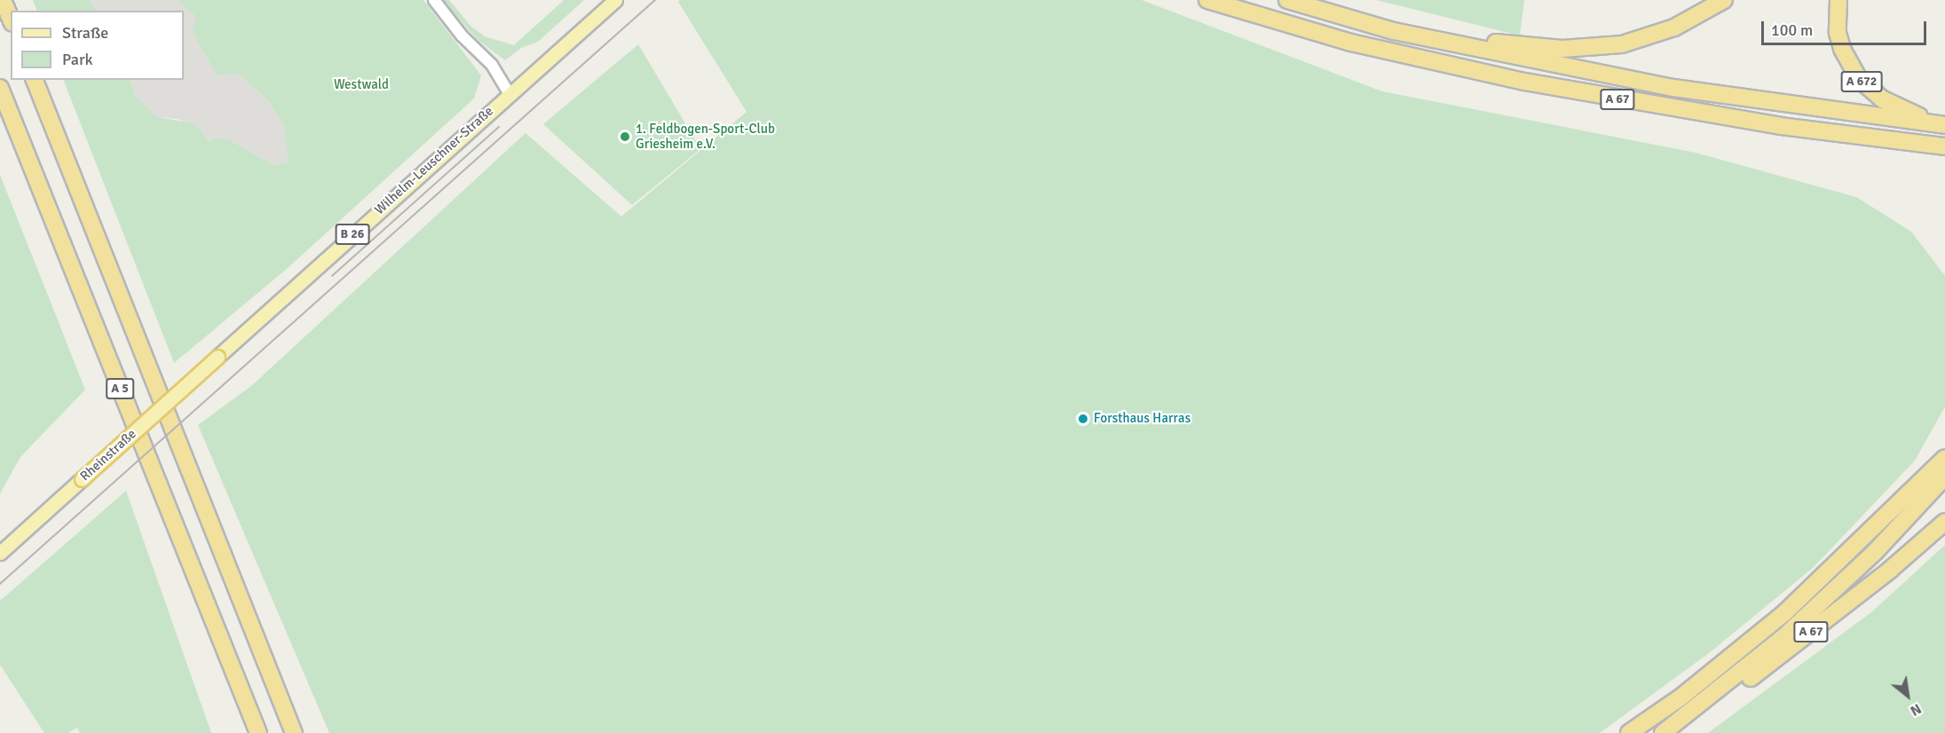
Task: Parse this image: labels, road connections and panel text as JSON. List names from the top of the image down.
{
  "streets": {
    "highway": ["A 672", "A 67", "A 5"],
    "main road": ["Wilhelm-Leuschner-Straße", "B 26", "Rheinstraße"]
  },
  "crossings": [
    ["A 672", "A 67"],
    ["Wilhelm-Leuschner-Straße", "Rheinstraße"]
  ],
  "parks": ["Westwald"],
  "places": ["1. Feldbogen-Sport-Club Griesheim e.V.", "Forsthaus Harras"],
  "legend": ["Straße", "Park"],
  "scale_bar": "100 m",
  "north": "bottom right"
}
